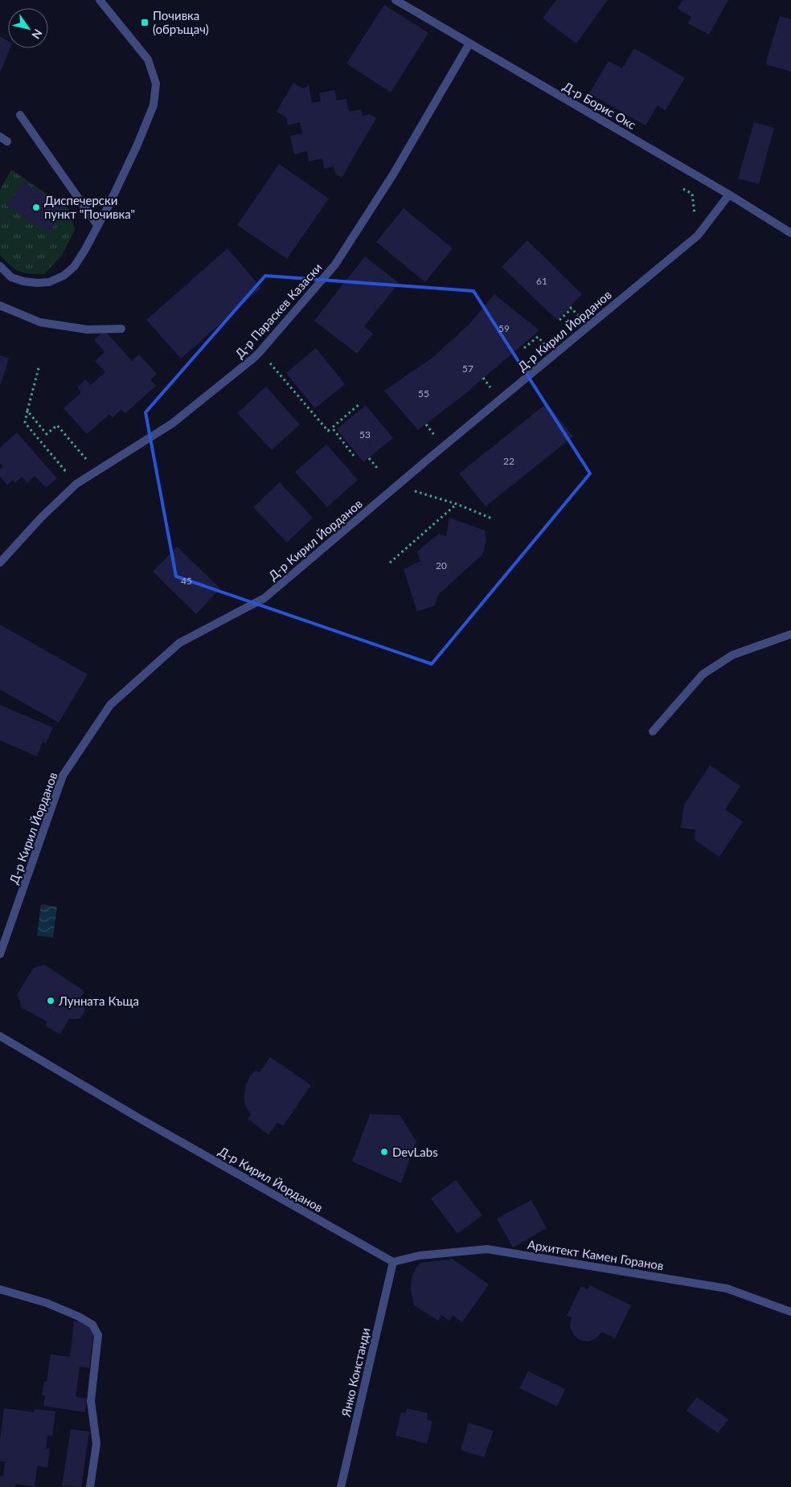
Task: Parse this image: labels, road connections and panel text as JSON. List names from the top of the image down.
{
  "streets": {
    "street": [
      "Д-р Борис Окс",
      "Д-р Параскев Казаски",
      "Д-р Кирил Йорданов",
      "Архитект Камен Горанов",
      "Янко Констанди"
    ]
  },
  "crossings": [
    ["Д-р Борис Окс", "Д-р Параскев Казаски"],
    ["Д-р Борис Окс", "Д-р Кирил Йорданов"],
    ["Д-р Кирил Йорданов", "Архитект Камен Горанов"],
    ["Д-р Кирил Йорданов", "Янко Констанди"],
    ["Архитект Камен Горанов", "Янко Констанди"]
  ],
  "places": {
    "transit": ["Почивка (обръщач)"],
    "other": ["Диспечерски пункт \"Почивка\"", "Лунната Къща", "DevLabs"]
  },
  "house_numbers": [
    "61",
    "59",
    "57",
    "55",
    "53",
    "22",
    "20",
    "45"
  ],
  "north": "bottom right"
}
